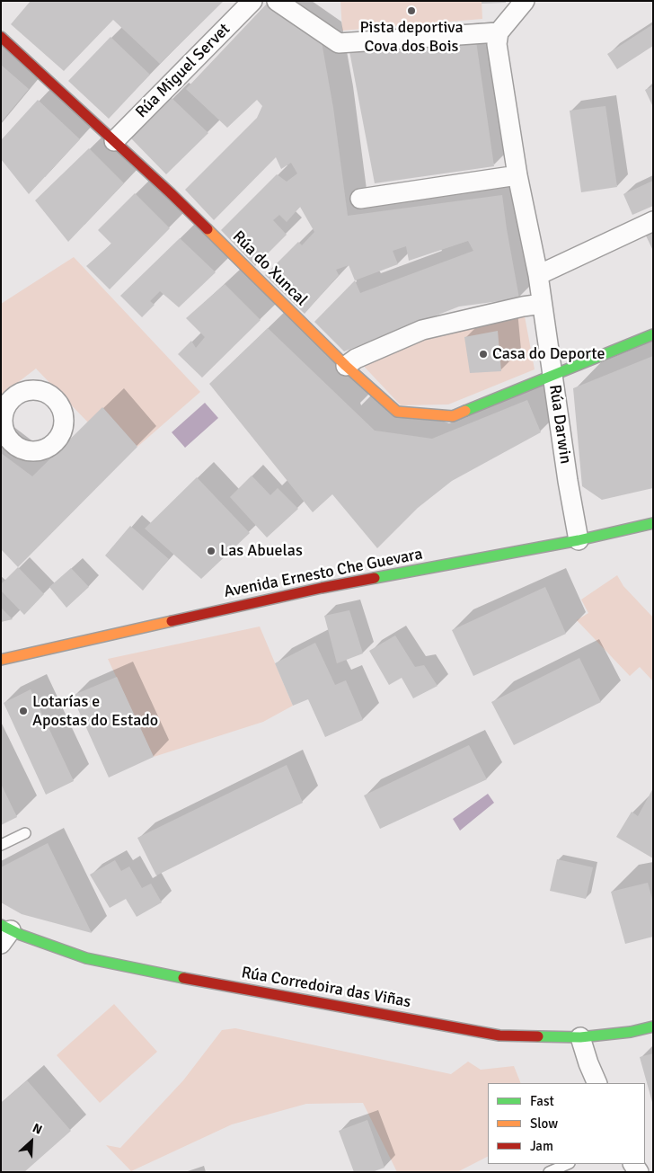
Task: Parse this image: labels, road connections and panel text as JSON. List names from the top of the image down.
{
  "streets": {
    "street": [
      "Rúa Miguel Servet",
      "Rúa do Xuncal",
      "Rúa Darwin",
      "Avenida Ernesto Che Guevara",
      "Rúa Corredoira das Viñas"
    ]
  },
  "crossings": [
    ["Rúa Miguel Servet", "Rúa do Xuncal"],
    ["Rúa do Xuncal", "Rúa Darwin"],
    ["Rúa Darwin", "Avenida Ernesto Che Guevara"]
  ],
  "places": [
    "Pista deportiva Cova dos Bois",
    "Casa do Deporte",
    "Las Abuelas",
    "Lotarías e Apostas do Estado"
  ],
  "legend": ["Fast", "Slow", "Jam"],
  "north": "top right"
}
